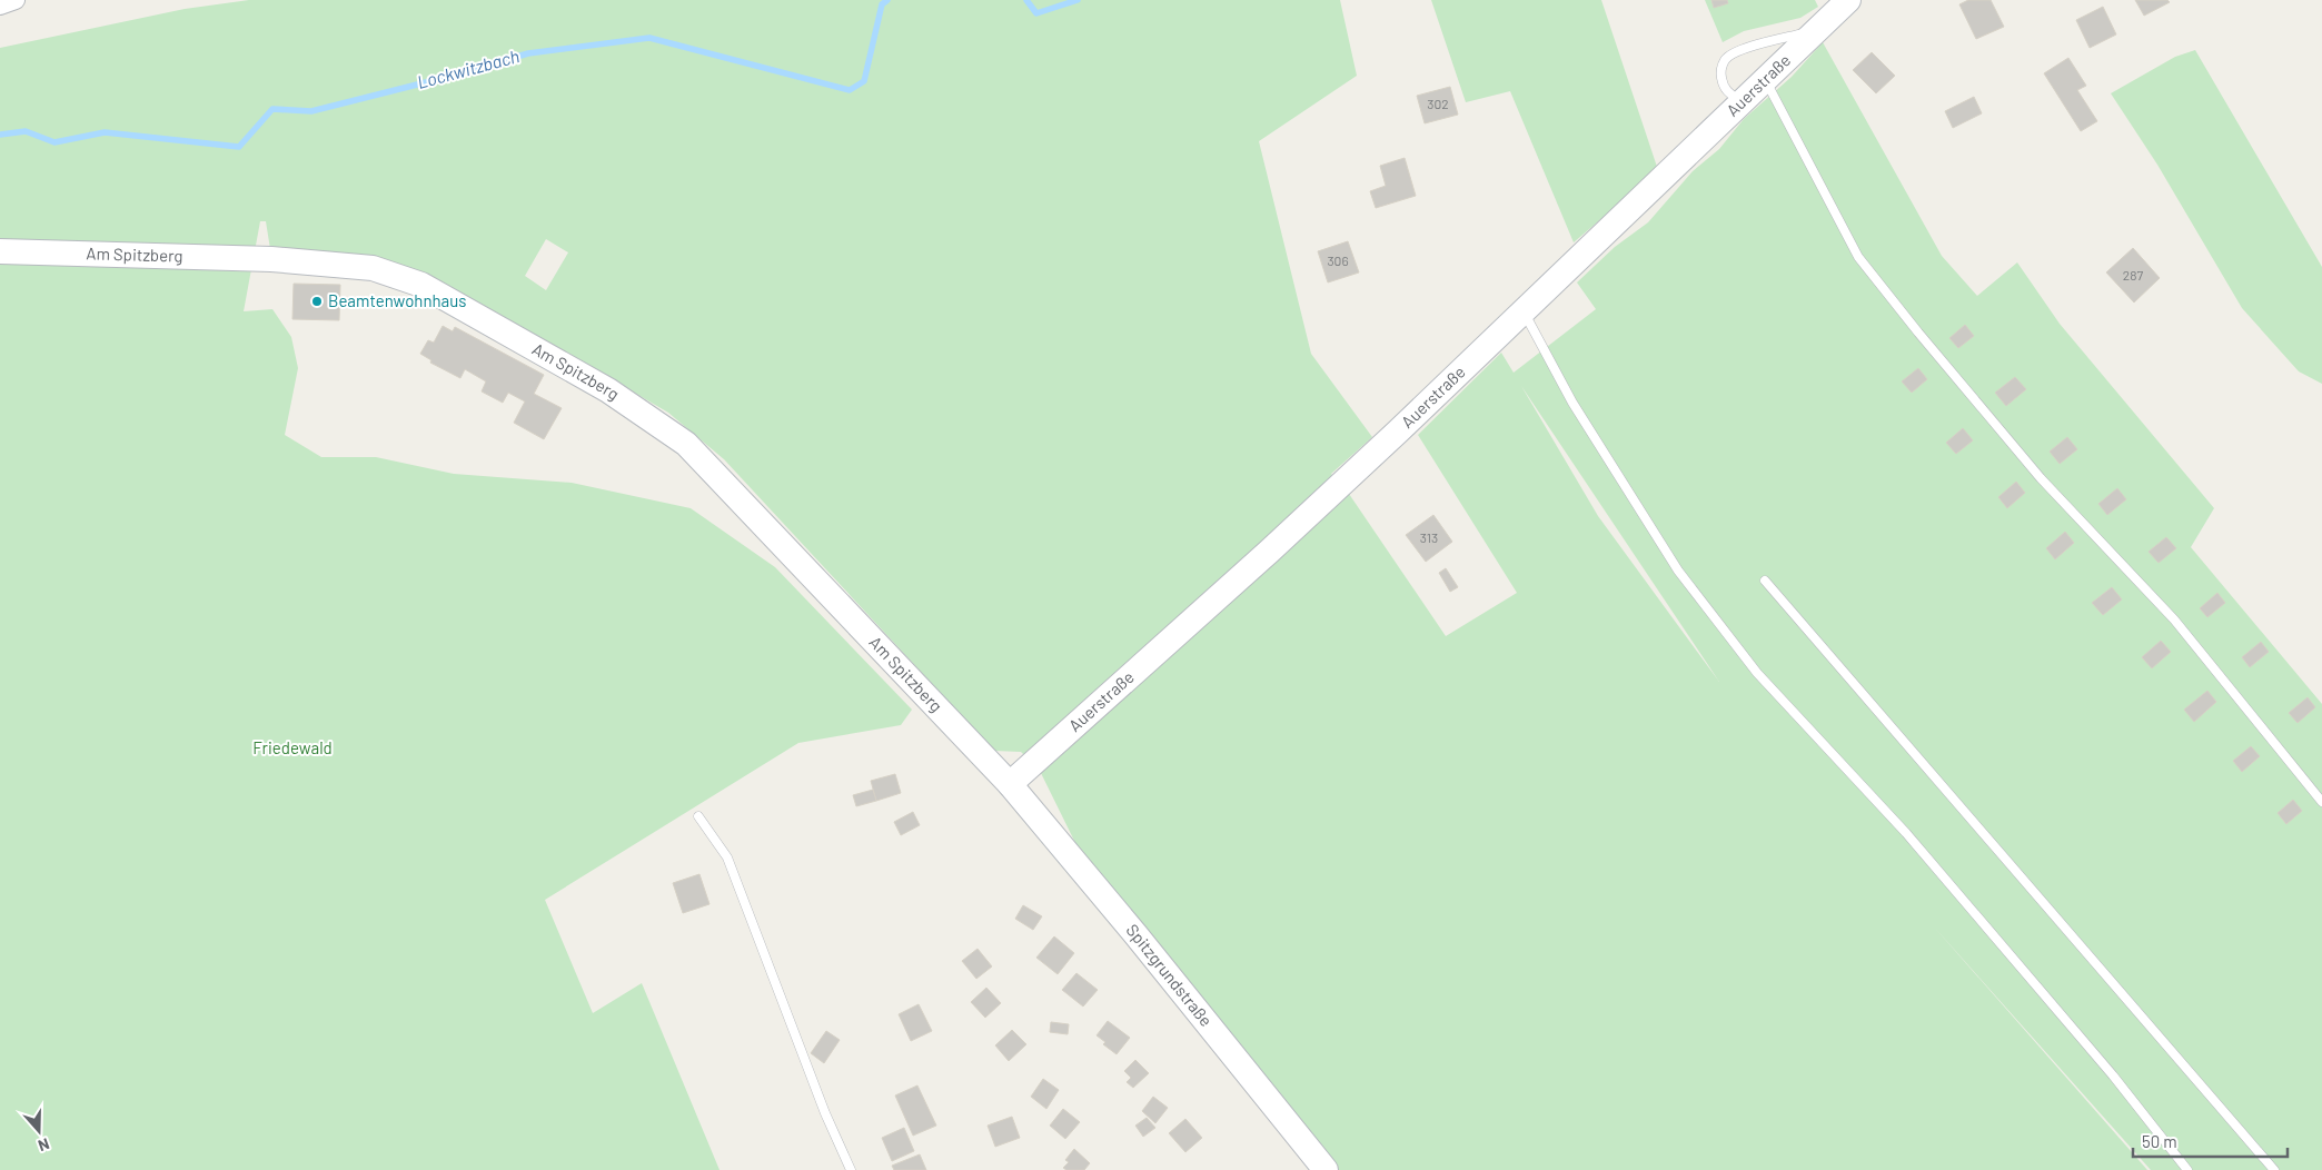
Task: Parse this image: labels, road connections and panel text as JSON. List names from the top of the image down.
{
  "streets": {
    "street": ["Auerstraße", "Am Spitzberg", "Spitzgrundstraße"]
  },
  "crossings": [
    ["Auerstraße", "Am Spitzberg"],
    ["Auerstraße", "Spitzgrundstraße"],
    ["Am Spitzberg", "Spitzgrundstraße"]
  ],
  "water": ["Lockwitzbach"],
  "parks": ["Friedewald"],
  "places": ["Beamtenwohnhaus"],
  "house_numbers": [
    "302",
    "306",
    "287",
    "313"
  ],
  "scale_bar": "50 m",
  "north": "bottom"
}
